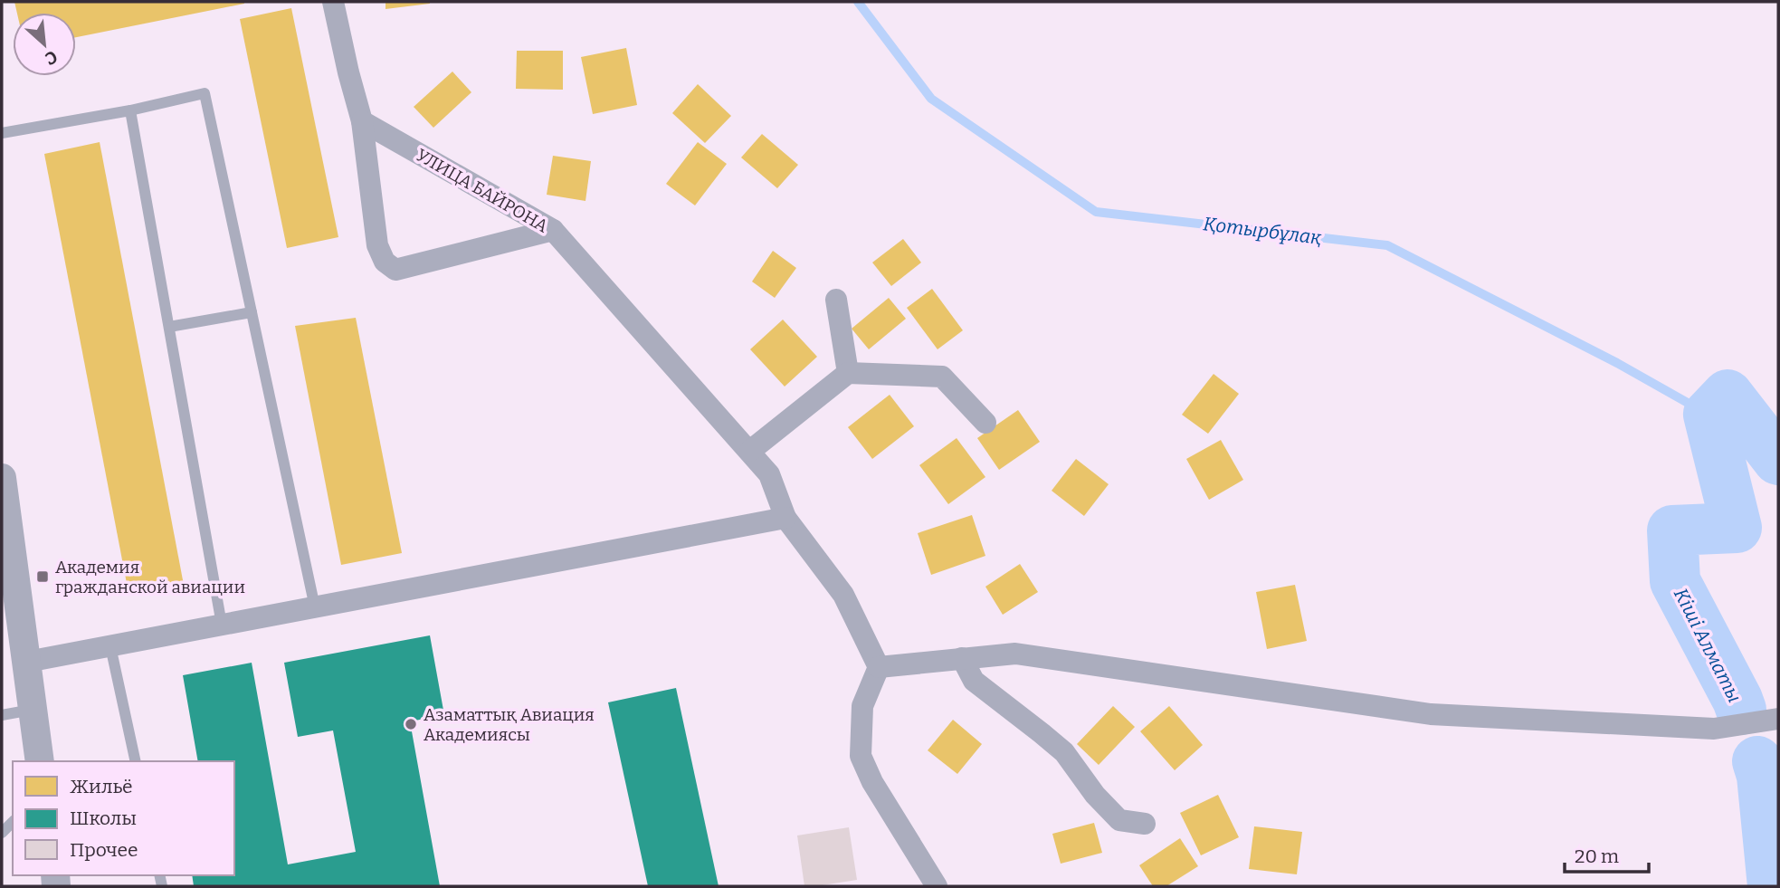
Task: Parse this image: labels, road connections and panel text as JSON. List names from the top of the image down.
{
  "streets": {
    "street": ["УЛИЦА БАЙРОНА"]
  },
  "water": ["Қотырбұлақ", "Кіші Алматы"],
  "places": {
    "transit": ["Академия гражданской авиации"],
    "other": ["Азаматтық Авиация Академиясы"]
  },
  "legend": ["Жильё", "Школы", "Прочее"],
  "scale_bar": "20 m",
  "north": "bottom right"
}
